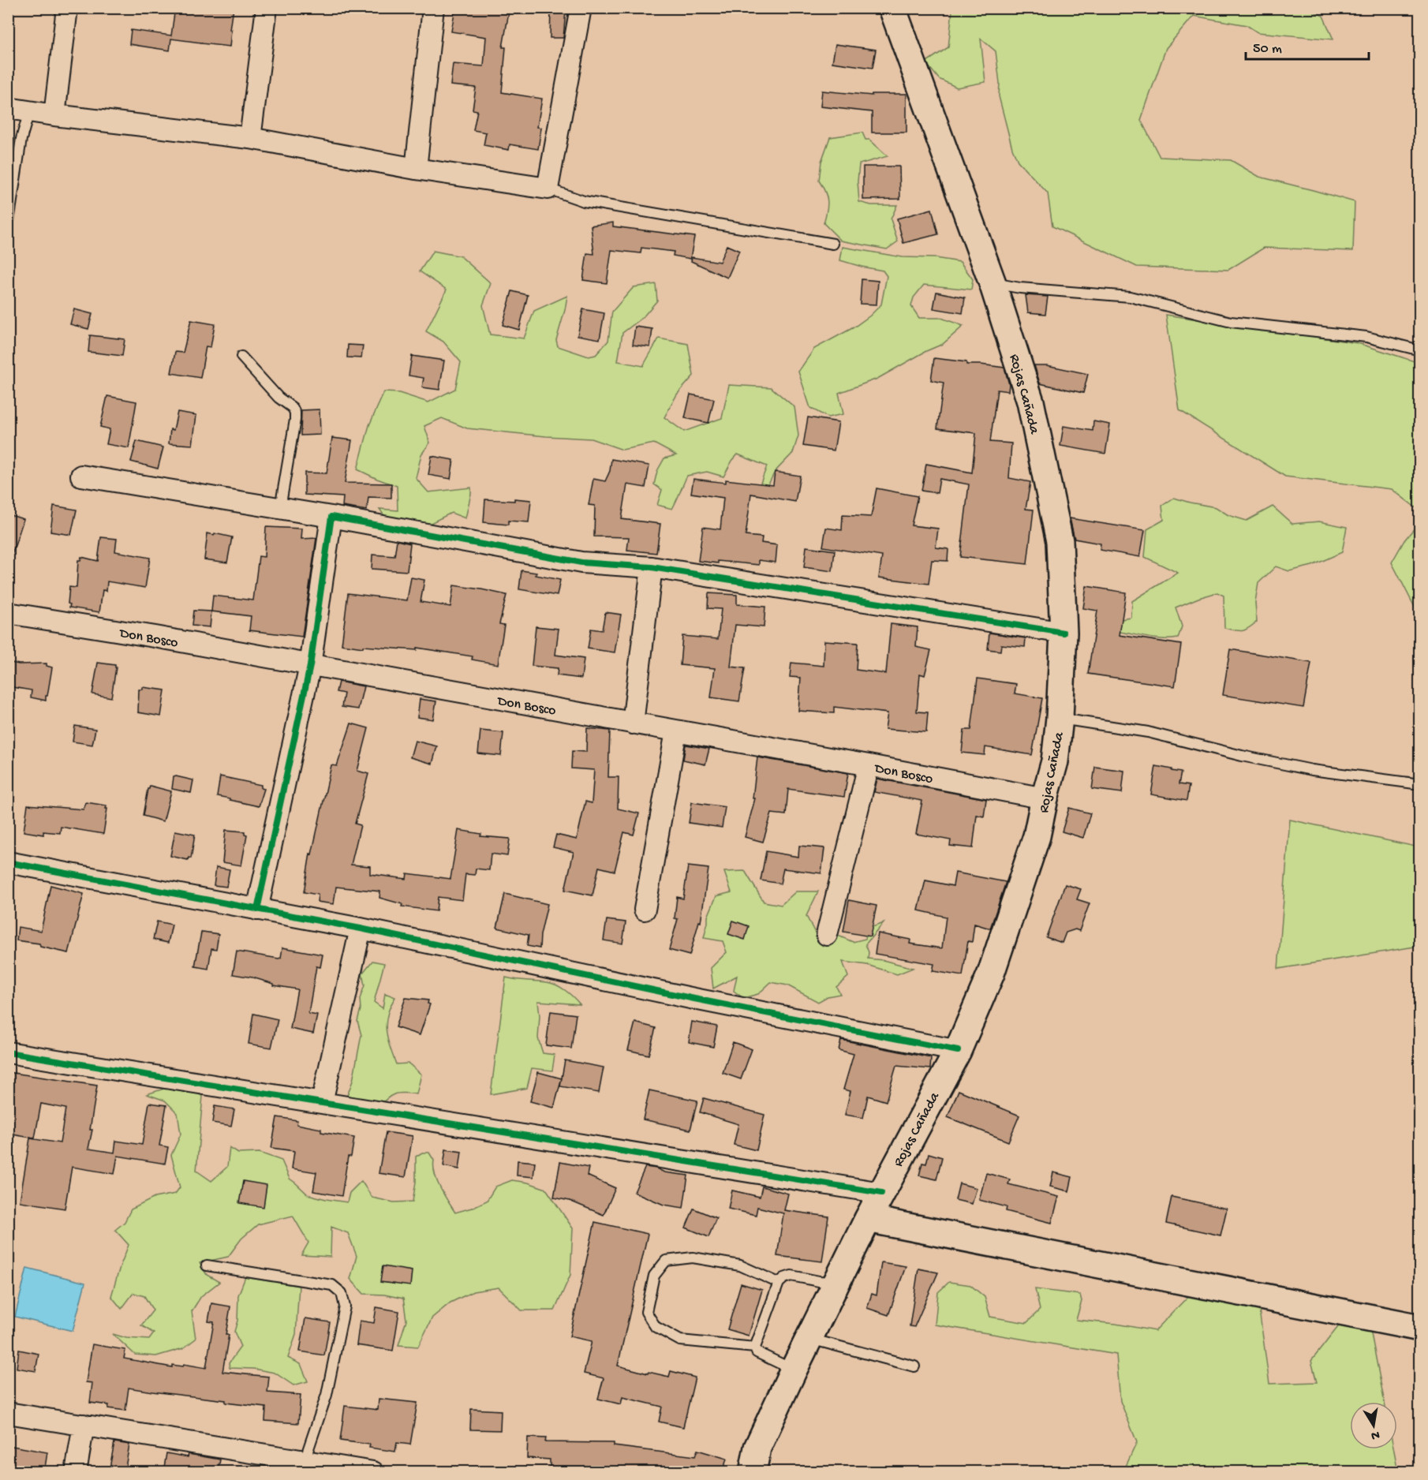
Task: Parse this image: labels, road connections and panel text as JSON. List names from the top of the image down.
{
  "streets": {
    "main road": ["Rojas Cañada"],
    "street": ["Don Bosco"]
  },
  "crossings": [
    ["Rojas Cañada", "Don Bosco"]
  ],
  "scale_bar": "50 m",
  "north": "bottom"
}
